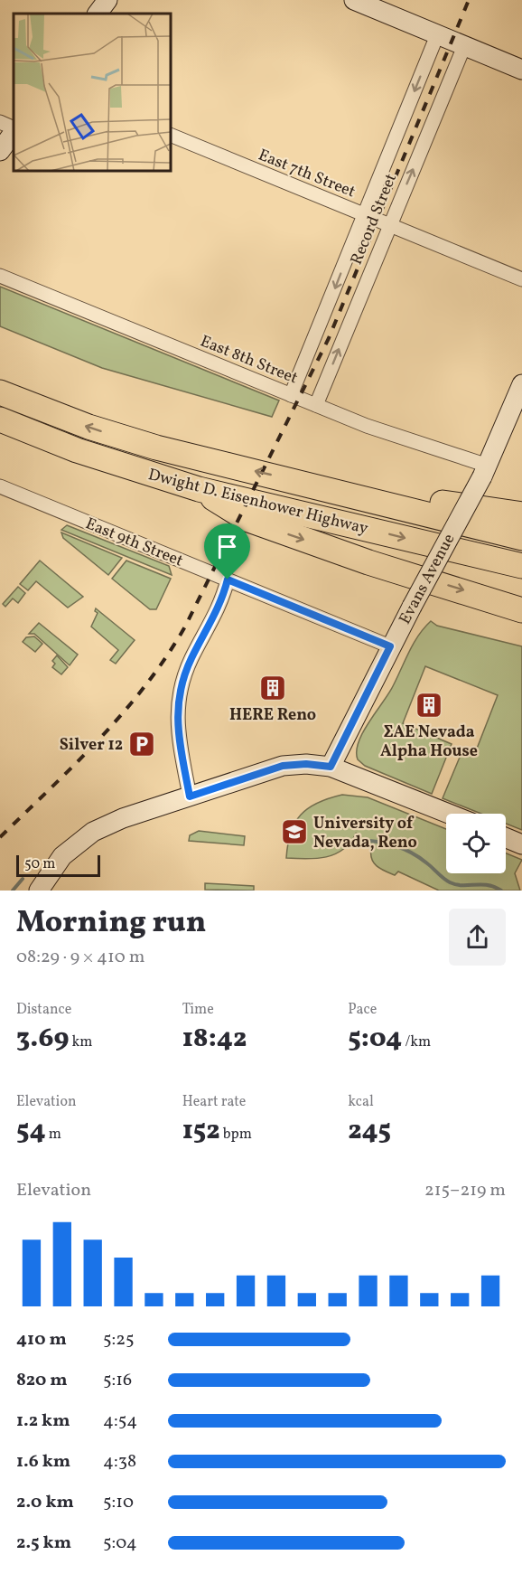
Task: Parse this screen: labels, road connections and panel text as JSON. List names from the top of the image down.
{
  "streets": {
    "highway": ["Dwight D. Eisenhower Highway"],
    "street": [
      "East 7th Street",
      "Record Street",
      "East 8th Street",
      "East 9th Street",
      "Evans Avenue"
    ]
  },
  "crossings": [
    ["East 7th Street", "Record Street"],
    ["Record Street", "East 8th Street"],
    ["East 8th Street", "Evans Avenue"],
    ["East 9th Street", "Evans Avenue"]
  ],
  "places": {
    "building": ["HERE Reno", "ΣΑΕ Nevada Alpha House"],
    "parking": ["Silver 12"],
    "school or university": ["University of Nevada, Reno"]
  },
  "scale_bar": "50 m",
  "page": {
    "scale": "50 m",
    "heading": ["Morning run", "08:29 · 9 × 410 m"],
    "stats": [
      ["Distance", "3.69 km"],
      ["Time", "18:42"],
      ["Pace", "5:04 /km"],
      ["Elevation", "54 m"],
      ["Heart rate", "152 bpm"],
      ["kcal", "245"]
    ],
    "chart": ["Elevation", "215–219 m"],
    "list": [
      {
        "name": "410 m",
        "note": "5:25"
      },
      {
        "name": "820 m",
        "note": "5:16"
      },
      {
        "name": "1.2 km",
        "note": "4:54"
      },
      {
        "name": "1.6 km",
        "note": "4:38"
      },
      {
        "name": "2.0 km",
        "note": "5:10"
      },
      {
        "name": "2.5 km",
        "note": "5:04"
      }
    ]
  }
}
